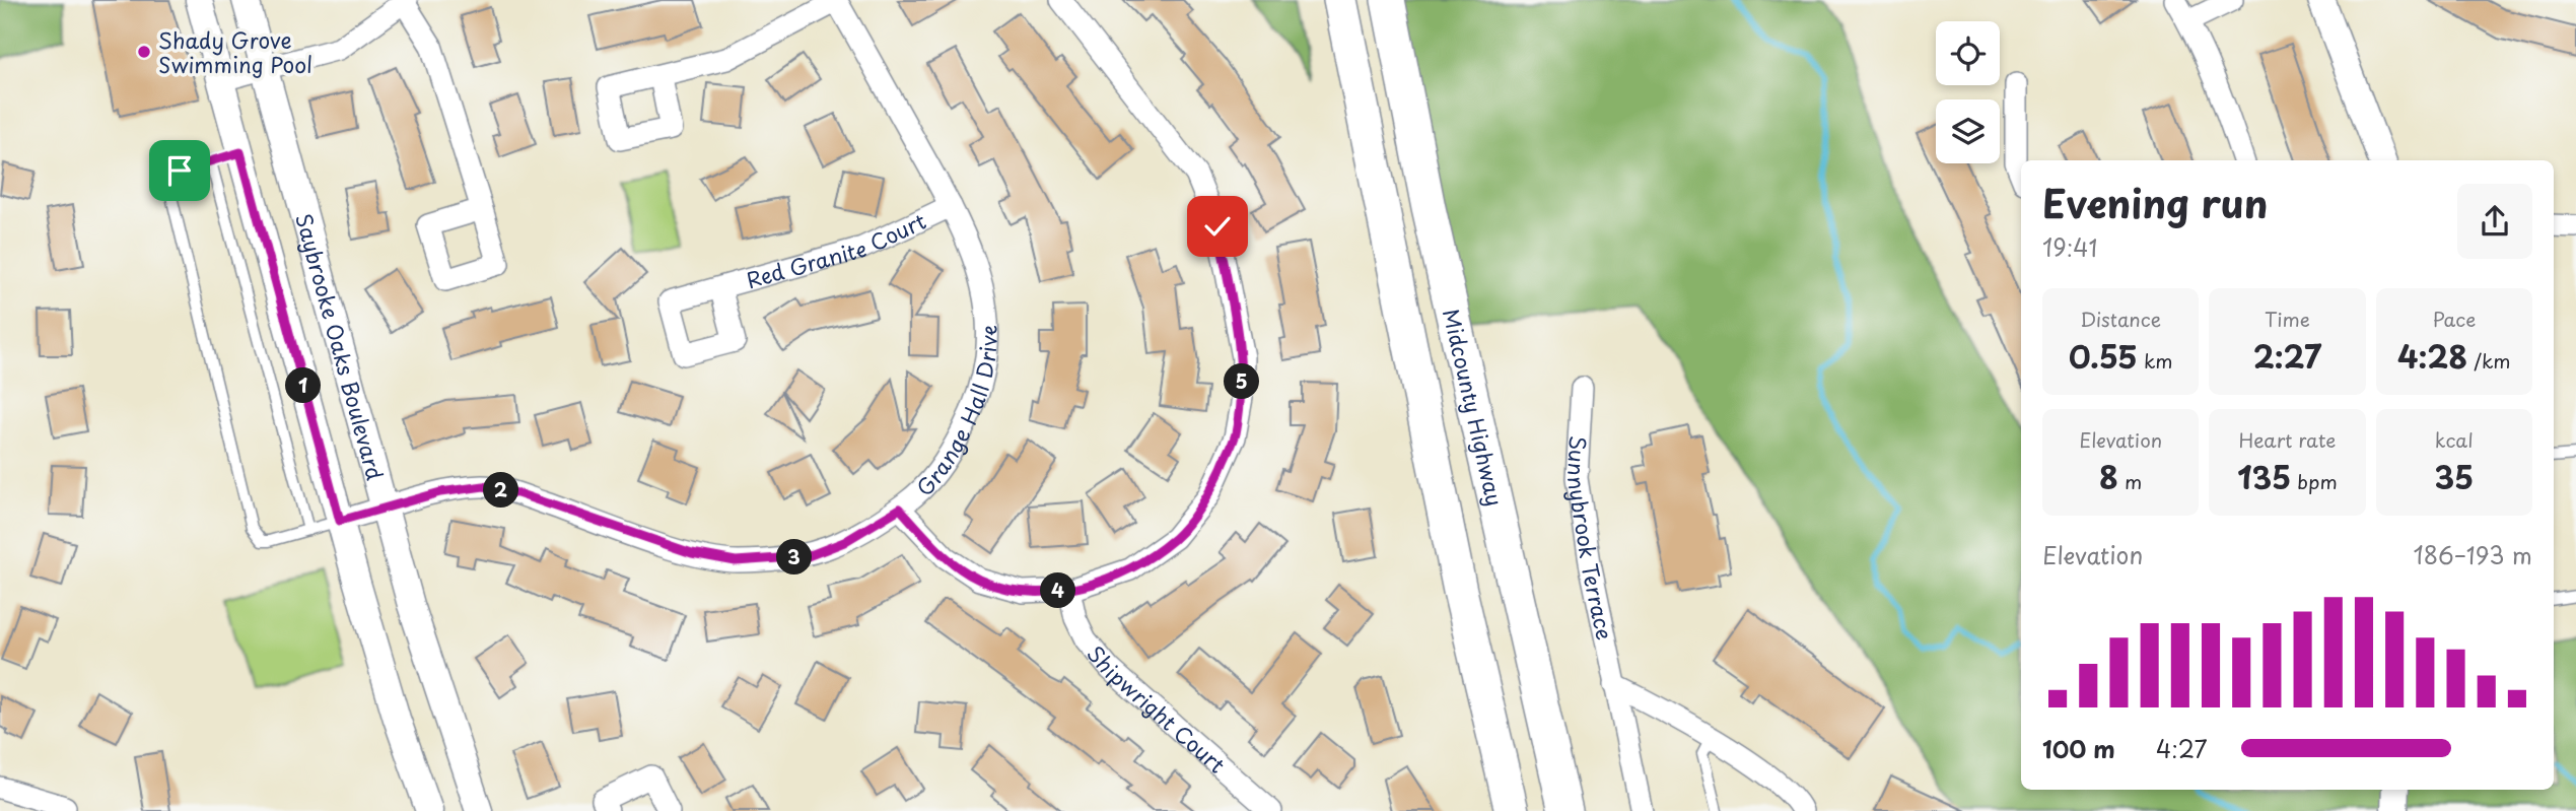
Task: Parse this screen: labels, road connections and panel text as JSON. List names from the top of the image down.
{
  "streets": {
    "main road": ["Midcounty Highway"],
    "street": [
      "Red Granite Court",
      "Saybrooke Oaks Boulevard",
      "Grange Hall Drive",
      "Sunnybrook Terrace",
      "Shipwright Court"
    ]
  },
  "crossings": [
    ["Red Granite Court", "Grange Hall Drive"],
    ["Saybrooke Oaks Boulevard", "Grange Hall Drive"]
  ],
  "places": ["Shady Grove Swimming Pool"],
  "page": {
    "heading": ["Evening run", "19:41"],
    "stats": [
      ["Distance", "0.55 km"],
      ["Time", "2:27"],
      ["Pace", "4:28 /km"],
      ["Elevation", "8 m"],
      ["Heart rate", "135 bpm"],
      ["kcal", "35"]
    ],
    "pins": [
      "5",
      "1",
      "2",
      "3",
      "4"
    ],
    "chart": ["Elevation", "186–193 m"],
    "list": [
      {
        "name": "100 m",
        "note": "4:27"
      }
    ]
  }
}
